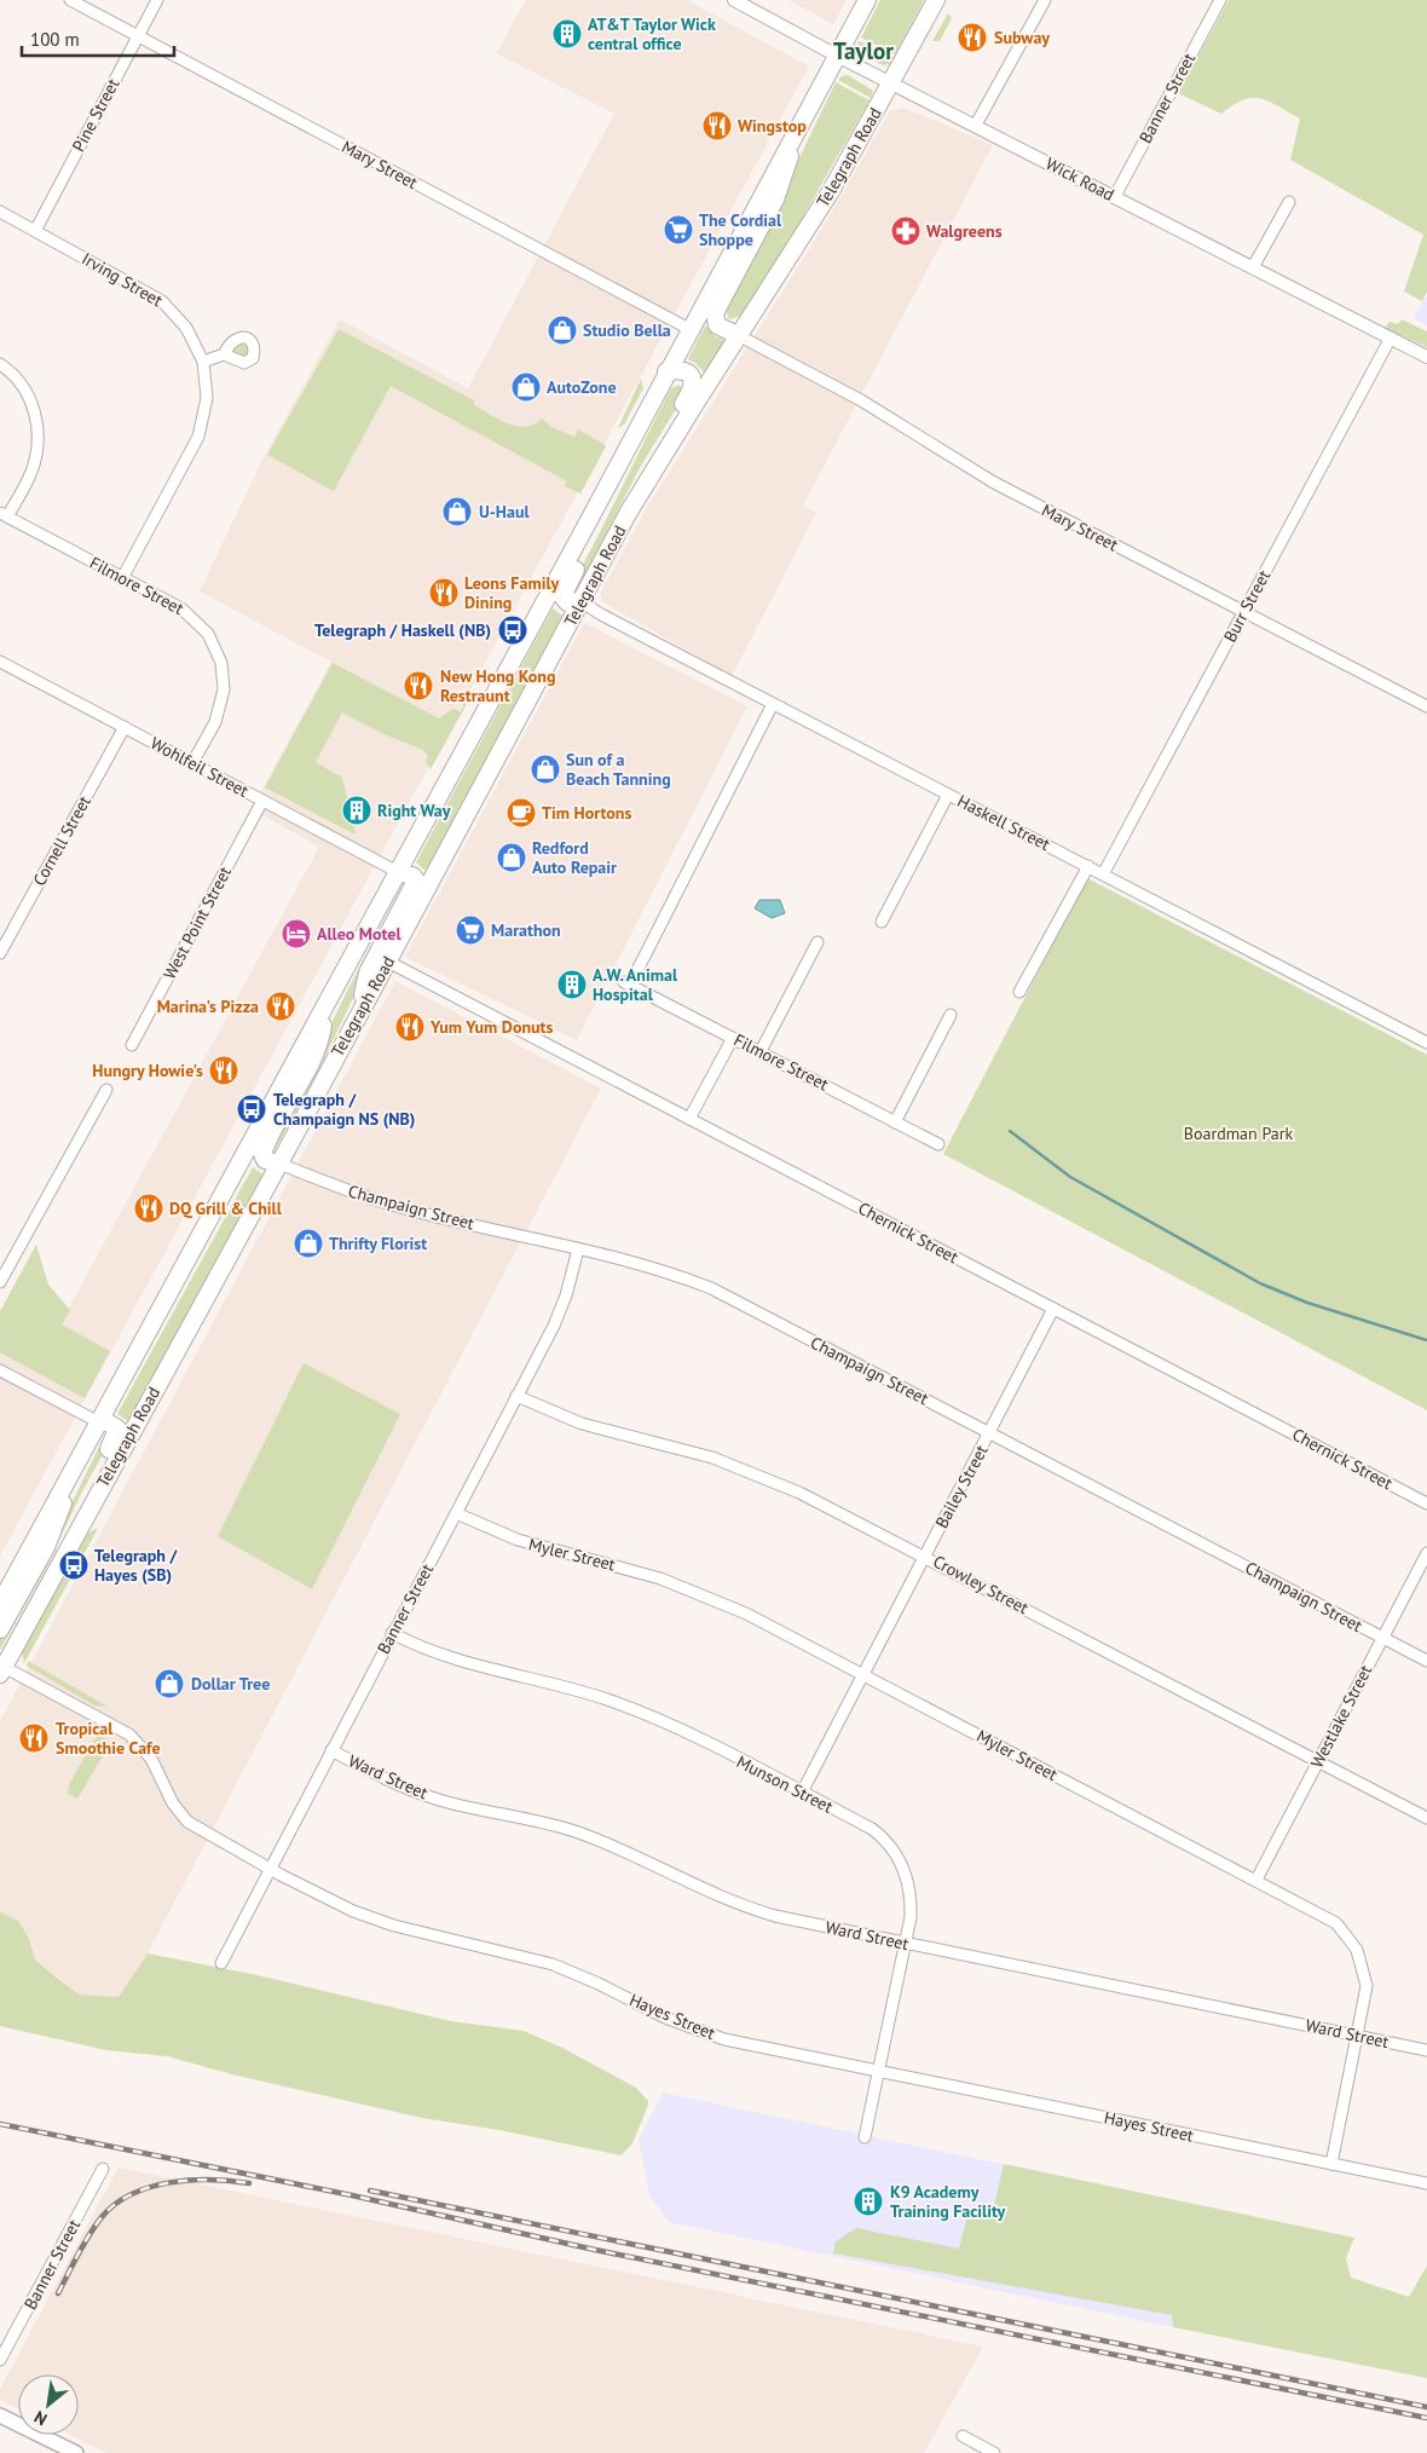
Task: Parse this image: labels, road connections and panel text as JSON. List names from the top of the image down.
{
  "streets": {
    "main road": ["Telegraph Road"],
    "street": [
      "Banner Street",
      "Pine Street",
      "Mary Street",
      "Wick Road",
      "Irving Street",
      "Filmore Street",
      "Burr Street",
      "Wohlfeil Street",
      "Haskell Street",
      "Cornell Street",
      "West Point Street",
      "Champaign Street",
      "Chernick Street",
      "Bailey Street",
      "Myler Street",
      "Crowley Street",
      "Westlake Street",
      "Ward Street",
      "Munson Street",
      "Hayes Street"
    ]
  },
  "crossings": [
    ["Banner Street", "Wick Road"],
    ["Banner Street", "Champaign Street"],
    ["Banner Street", "Myler Street"],
    ["Banner Street", "Crowley Street"],
    ["Banner Street", "Ward Street"],
    ["Banner Street", "Munson Street"],
    ["Banner Street", "Hayes Street"],
    ["Pine Street", "Mary Street"],
    ["Pine Street", "Irving Street"],
    ["Telegraph Road", "Mary Street"],
    ["Telegraph Road", "Wick Road"],
    ["Telegraph Road", "Wohlfeil Street"],
    ["Telegraph Road", "Haskell Street"],
    ["Telegraph Road", "Champaign Street"],
    ["Telegraph Road", "Chernick Street"],
    ["Telegraph Road", "Hayes Street"],
    ["Mary Street", "Burr Street"],
    ["Wick Road", "Burr Street"],
    ["Irving Street", "Filmore Street"],
    ["Filmore Street", "Wohlfeil Street"],
    ["Filmore Street", "Haskell Street"],
    ["Burr Street", "Haskell Street"],
    ["Wohlfeil Street", "Cornell Street"],
    ["Wohlfeil Street", "West Point Street"],
    ["Champaign Street", "Bailey Street"],
    ["Champaign Street", "Westlake Street"],
    ["Chernick Street", "Bailey Street"],
    ["Bailey Street", "Myler Street"],
    ["Bailey Street", "Crowley Street"],
    ["Bailey Street", "Munson Street"],
    ["Myler Street", "Westlake Street"],
    ["Myler Street", "Ward Street"],
    ["Myler Street", "Hayes Street"],
    ["Crowley Street", "Westlake Street"],
    ["Ward Street", "Munson Street"],
    ["Munson Street", "Hayes Street"]
  ],
  "districts": ["Taylor"],
  "parks": ["Boardman Park"],
  "places": {
    "building": [
      "AT&T Taylor Wick central office",
      "Right Way",
      "A.W. Animal Hospital",
      "K9 Academy Training Facility"
    ],
    "restaurant": [
      "Subway",
      "Wingstop",
      "Leons Family Dining",
      "New Hong Kong Restraunt",
      "Marina's Pizza",
      "Yum Yum Donuts",
      "Hungry Howie's",
      "DQ Grill & Chill",
      "Tropical Smoothie Cafe"
    ],
    "supermarket": ["The Cordial Shoppe", "Marathon"],
    "pharmacy": ["Walgreens"],
    "shop": [
      "Studio Bella",
      "AutoZone",
      "U-Haul",
      "Sun of a Beach Tanning",
      "Redford Auto Repair",
      "Thrifty Florist",
      "Dollar Tree"
    ],
    "bus stop": ["Telegraph / Haskell (NB)", "Telegraph / Champaign NS (NB)", "Telegraph / Hayes (SB)"],
    "cafe": ["Tim Hortons"],
    "hotel": ["Alleo Motel"]
  },
  "scale_bar": "100 m",
  "north": "bottom left"
}
